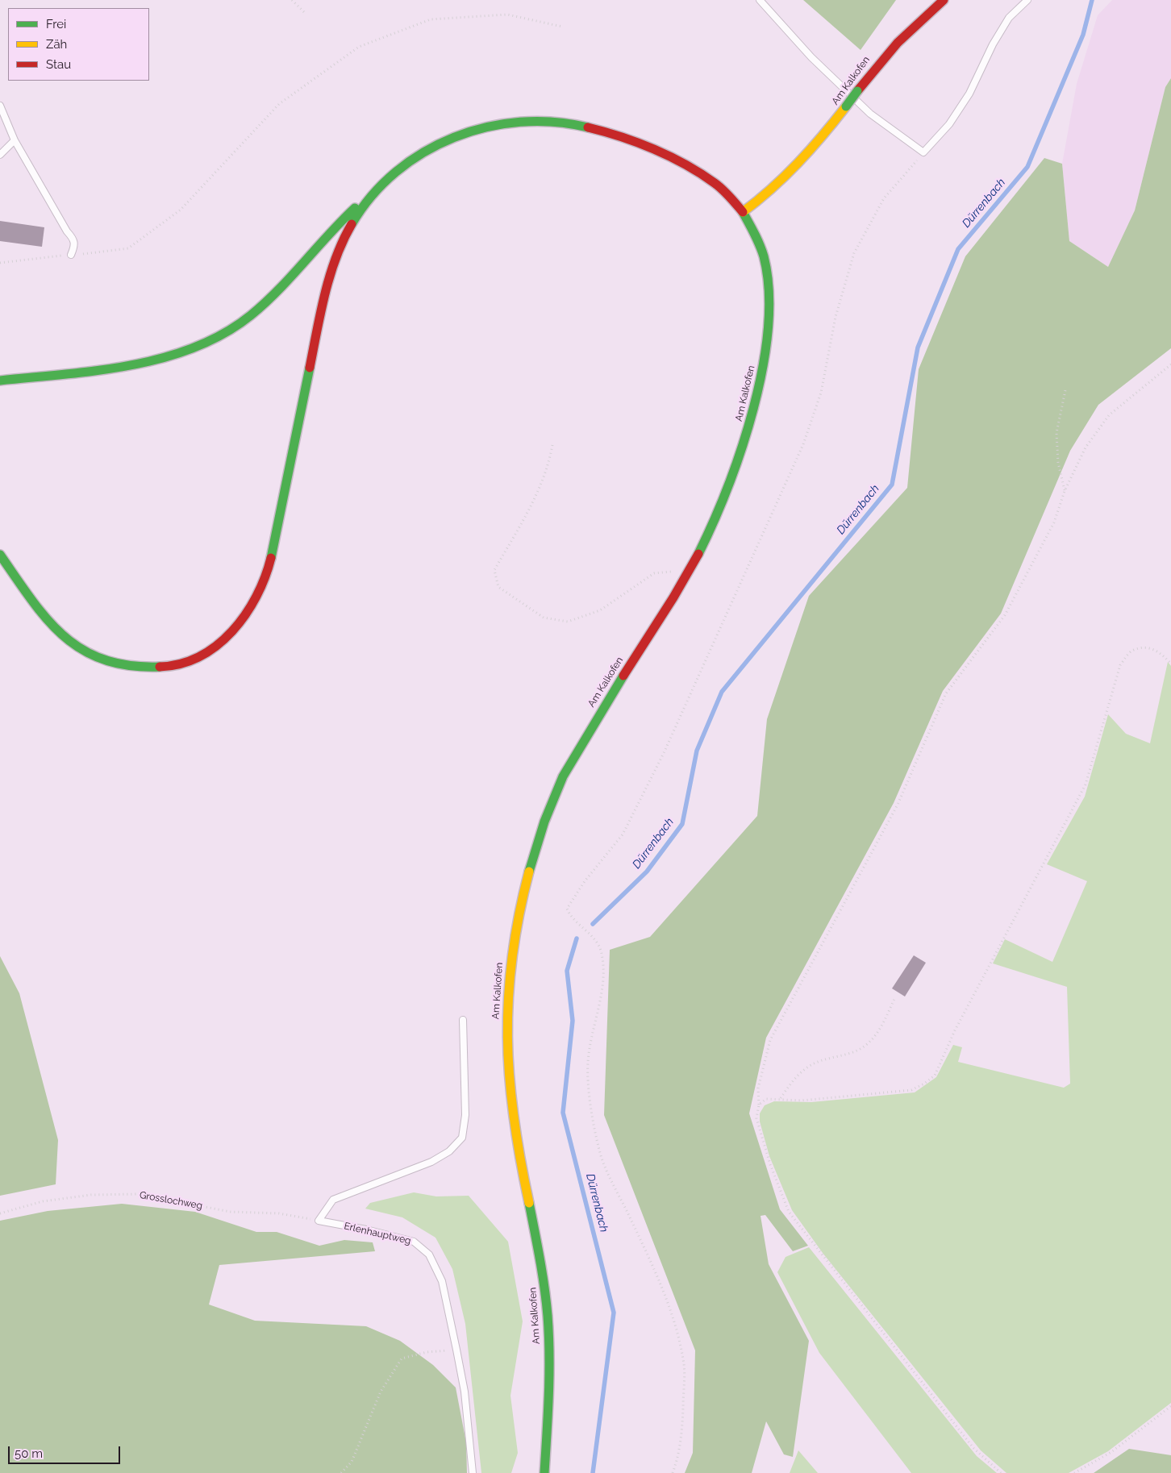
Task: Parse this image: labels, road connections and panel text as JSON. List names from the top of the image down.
{
  "streets": {
    "main road": ["Am Kalkofen"],
    "lane": ["Erlenhauptweg"],
    "path": ["Grosslochweg"]
  },
  "crossings": [
    ["Grosslochweg", "Erlenhauptweg"]
  ],
  "water": ["Dürrenbach"],
  "legend": ["Frei", "Zäh", "Stau"],
  "scale_bar": "50 m"
}
